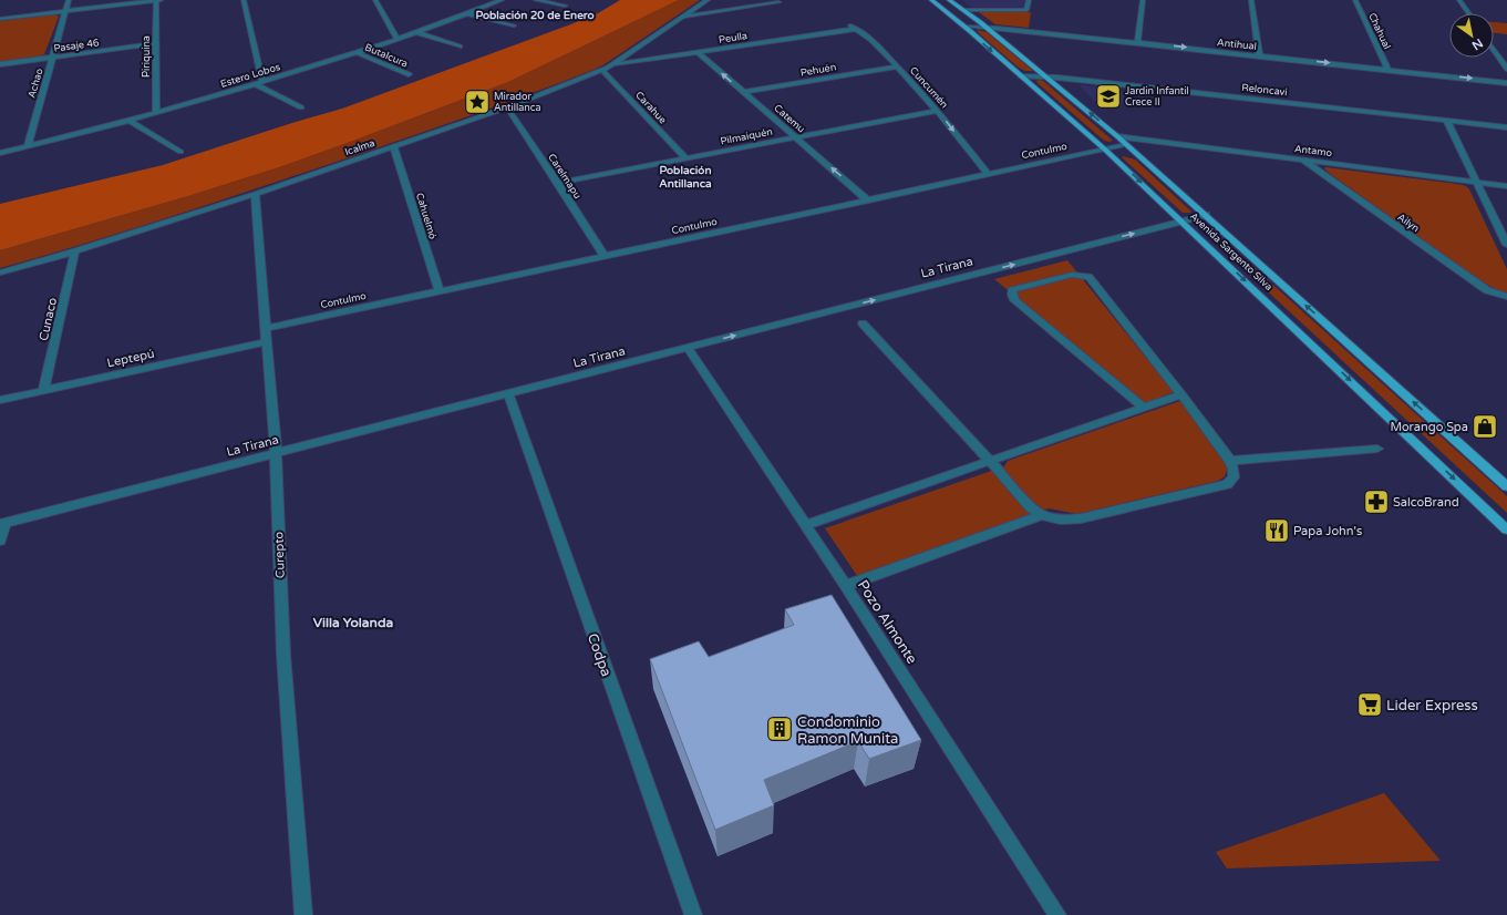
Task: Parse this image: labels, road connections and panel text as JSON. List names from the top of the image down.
{
  "streets": {
    "main road": ["Avenida Sargento Silva"],
    "street": [
      "Chahual",
      "Peulla",
      "Antihual",
      "Pasaje 46",
      "Butalcura",
      "Piriquina",
      "Pehuén",
      "Estero Lobos",
      "Achao",
      "Cuncumén",
      "Reloncavi",
      "Carahue",
      "Catemu",
      "Pilmaiquén",
      "Icalma",
      "Contulmo",
      "Antamo",
      "Carelmapu",
      "Cahuelmó",
      "Ailyn",
      "La Tirana",
      "Cunaco",
      "Leptepú",
      "Curepto",
      "Pozo Almonte",
      "Codpa"
    ]
  },
  "crossings": [
    ["Chahual", "Antihual"],
    ["Peulla", "Cuncumén"],
    ["Peulla", "Catemu"],
    ["Peulla", "Icalma"],
    ["Antihual", "Avenida Sargento Silva"],
    ["Pasaje 46", "Piriquina"],
    ["Pasaje 46", "Achao"],
    ["Butalcura", "Estero Lobos"],
    ["Piriquina", "Estero Lobos"],
    ["Pehuén", "Cuncumén"],
    ["Pehuén", "Catemu"],
    ["Estero Lobos", "Achao"],
    ["Cuncumén", "Pilmaiquén"],
    ["Cuncumén", "Contulmo"],
    ["Reloncavi", "Avenida Sargento Silva"],
    ["Carahue", "Pilmaiquén"],
    ["Carahue", "Icalma"],
    ["Catemu", "Pilmaiquén"],
    ["Catemu", "Contulmo"],
    ["Pilmaiquén", "Carelmapu"],
    ["Icalma", "Carelmapu"],
    ["Icalma", "Cahuelmó"],
    ["Icalma", "Cunaco"],
    ["Icalma", "Curepto"],
    ["Contulmo", "Carelmapu"],
    ["Contulmo", "Cahuelmó"],
    ["Contulmo", "Avenida Sargento Silva"],
    ["Contulmo", "Curepto"],
    ["Antamo", "Ailyn"],
    ["Antamo", "Avenida Sargento Silva"],
    ["Avenida Sargento Silva", "La Tirana"],
    ["La Tirana", "Curepto"],
    ["La Tirana", "Pozo Almonte"],
    ["La Tirana", "Codpa"],
    ["Cunaco", "Leptepú"],
    ["Leptepú", "Curepto"]
  ],
  "one_way": [
    "Antihual",
    "Cuncumén",
    "Catemu",
    "La Tirana"
  ],
  "districts": ["Población 20 de Enero", "Población Antillanca", "Villa Yolanda"],
  "places": {
    "school or university": ["Jardin Infantil Crece II"],
    "place": ["Mirador Antillanca"],
    "shop": ["Morango Spa"],
    "pharmacy": ["SalcoBrand"],
    "restaurant": ["Papa John's"],
    "supermarket": ["Lider Express"],
    "building": ["Condominio Ramon Munita"]
  },
  "north": "bottom right"
}
